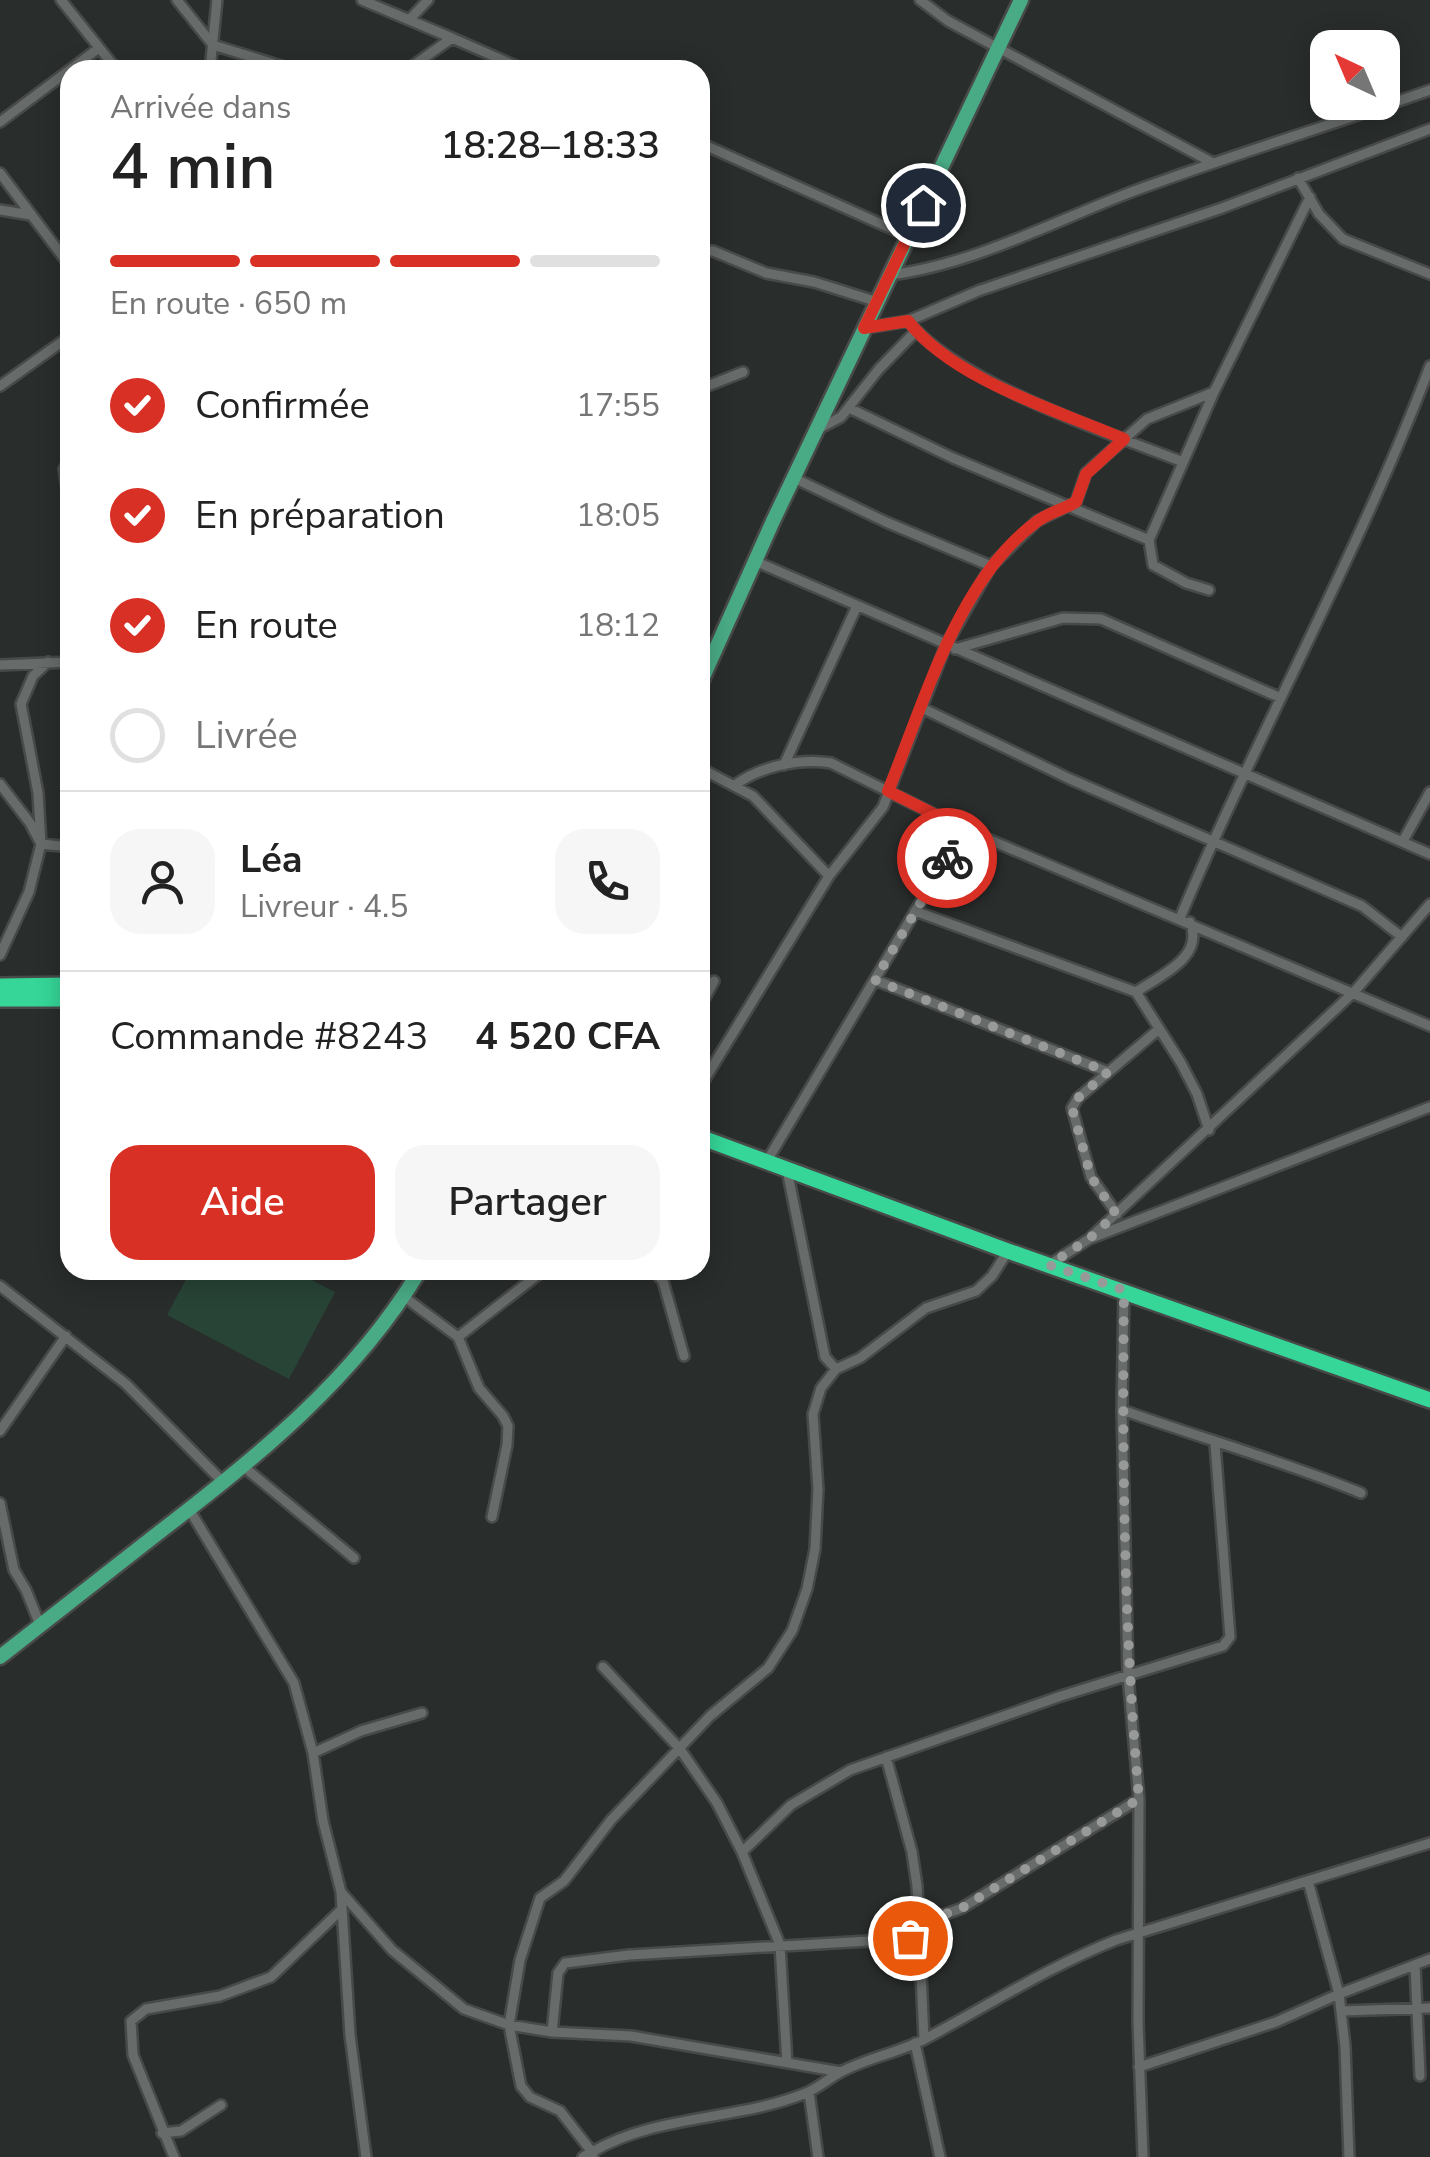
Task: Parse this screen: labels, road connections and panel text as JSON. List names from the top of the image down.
{
  "north": "top left",
  "page": {
    "heading": ["4 min", "Arrivée dans", "18:28–18:33"],
    "panel": [
      "Léa",
      "Livreur · 4.5",
      "Commande #8243",
      "4 520 CFA"
    ],
    "bar": "En route · 650 m",
    "list": [
      ["Confirmée", "17:55"],
      ["En préparation", "18:05"],
      ["En route", "18:12"],
      "Livrée"
    ],
    "buttons": ["Aide", "Partager"]
  }
}
